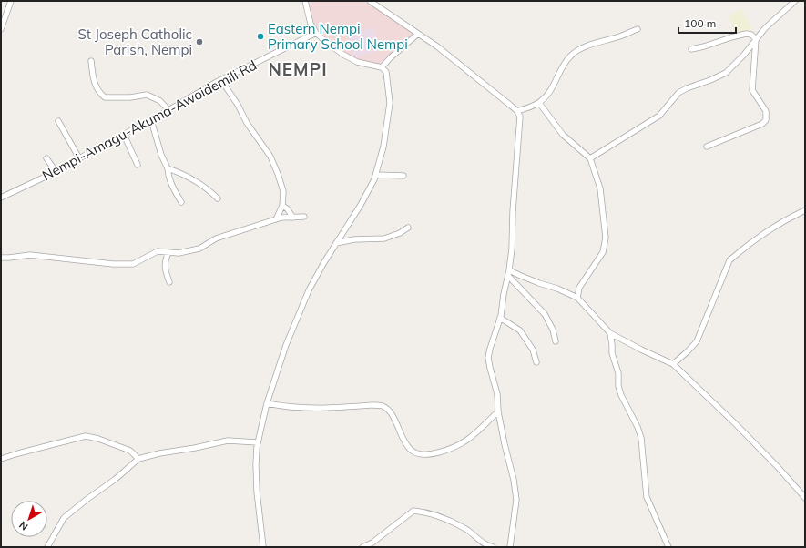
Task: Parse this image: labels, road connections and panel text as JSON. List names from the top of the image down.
{
  "streets": {
    "street": ["Nempi-Amagu-Akuma-Awoidemili Rd"]
  },
  "districts": ["NEMPI"],
  "places": ["Eastern Nempi Primary School Nempi", "St Joseph Catholic Parish, Nempi"],
  "scale_bar": "100 m",
  "north": "bottom left"
}
